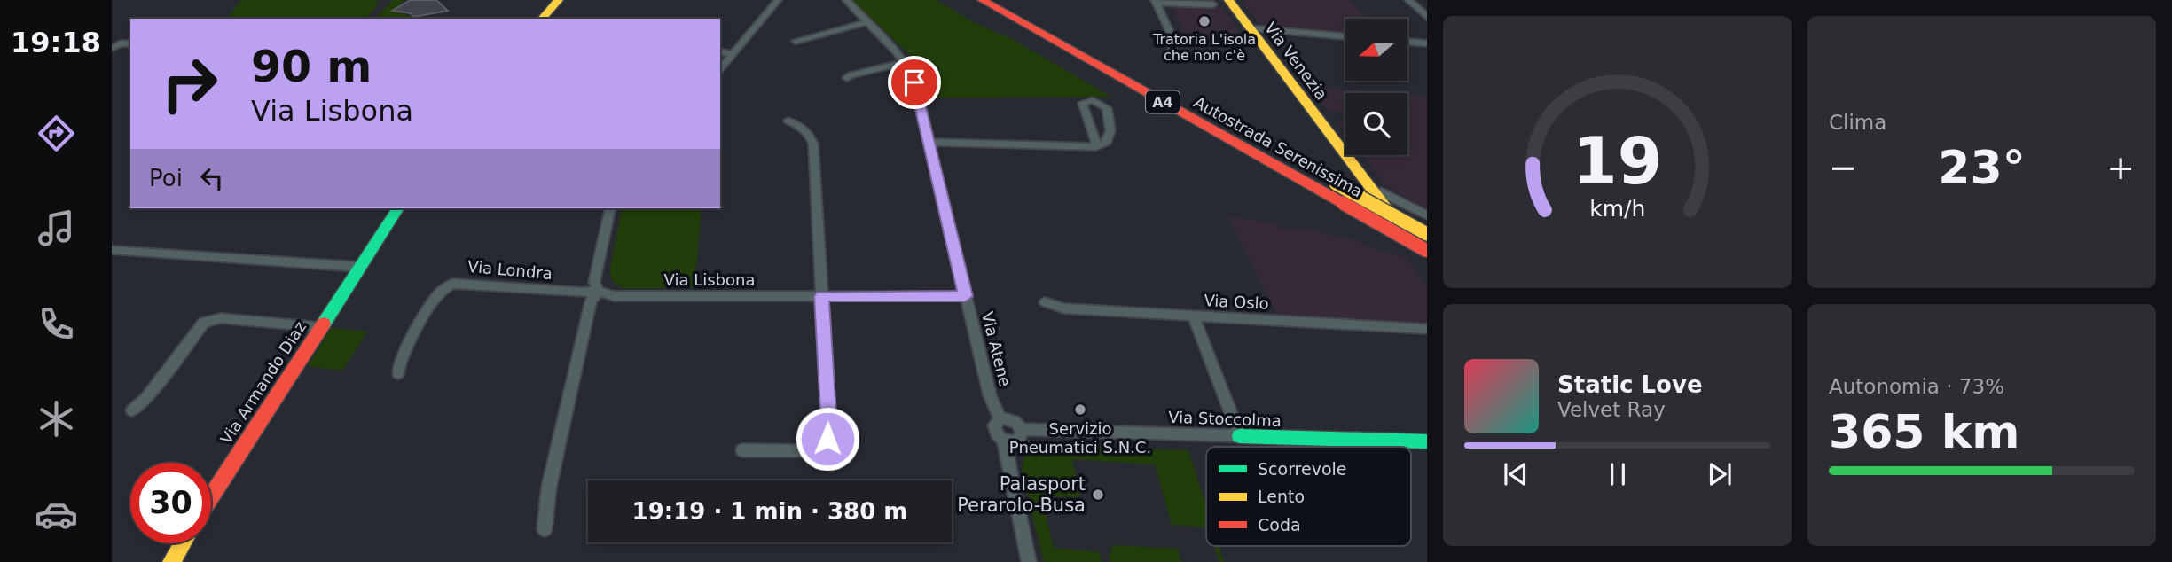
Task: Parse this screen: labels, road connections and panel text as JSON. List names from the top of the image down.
{
  "streets": {
    "main road": [
      "Via Venezia",
      "A4",
      "Autostrada Serenissima",
      "Via Armando Diaz",
      "Via Stoccolma"
    ],
    "street": [
      "Via Londra",
      "Via Lisbona",
      "Via Oslo",
      "Via Atene"
    ]
  },
  "crossings": [
    ["Via Londra", "Via Lisbona"],
    ["Via Lisbona", "Via Atene"],
    ["Via Atene", "Via Stoccolma"]
  ],
  "places": ["Tratoria L'isola che non c'è", "Servizio Pneumatici S.N.C.", "Palasport Perarolo-Busa"],
  "legend": ["Scorrevole", "Lento", "Coda"],
  "north": "left",
  "page": {
    "tabs": "19:18",
    "tile": [
      "Clima",
      ["Autonomia · 73%", "365 km"]
    ],
    "turn": ["90 m", "Via Lisbona"],
    "heat": ["−", "23°", "+"],
    "then": "Poi",
    "song": ["Static Love", "Velvet Ray"],
    "limit": "30",
    "trip": "19:19 · 1 min · 380 m",
    "gauge": ["19", "km/h"]
  }
}
